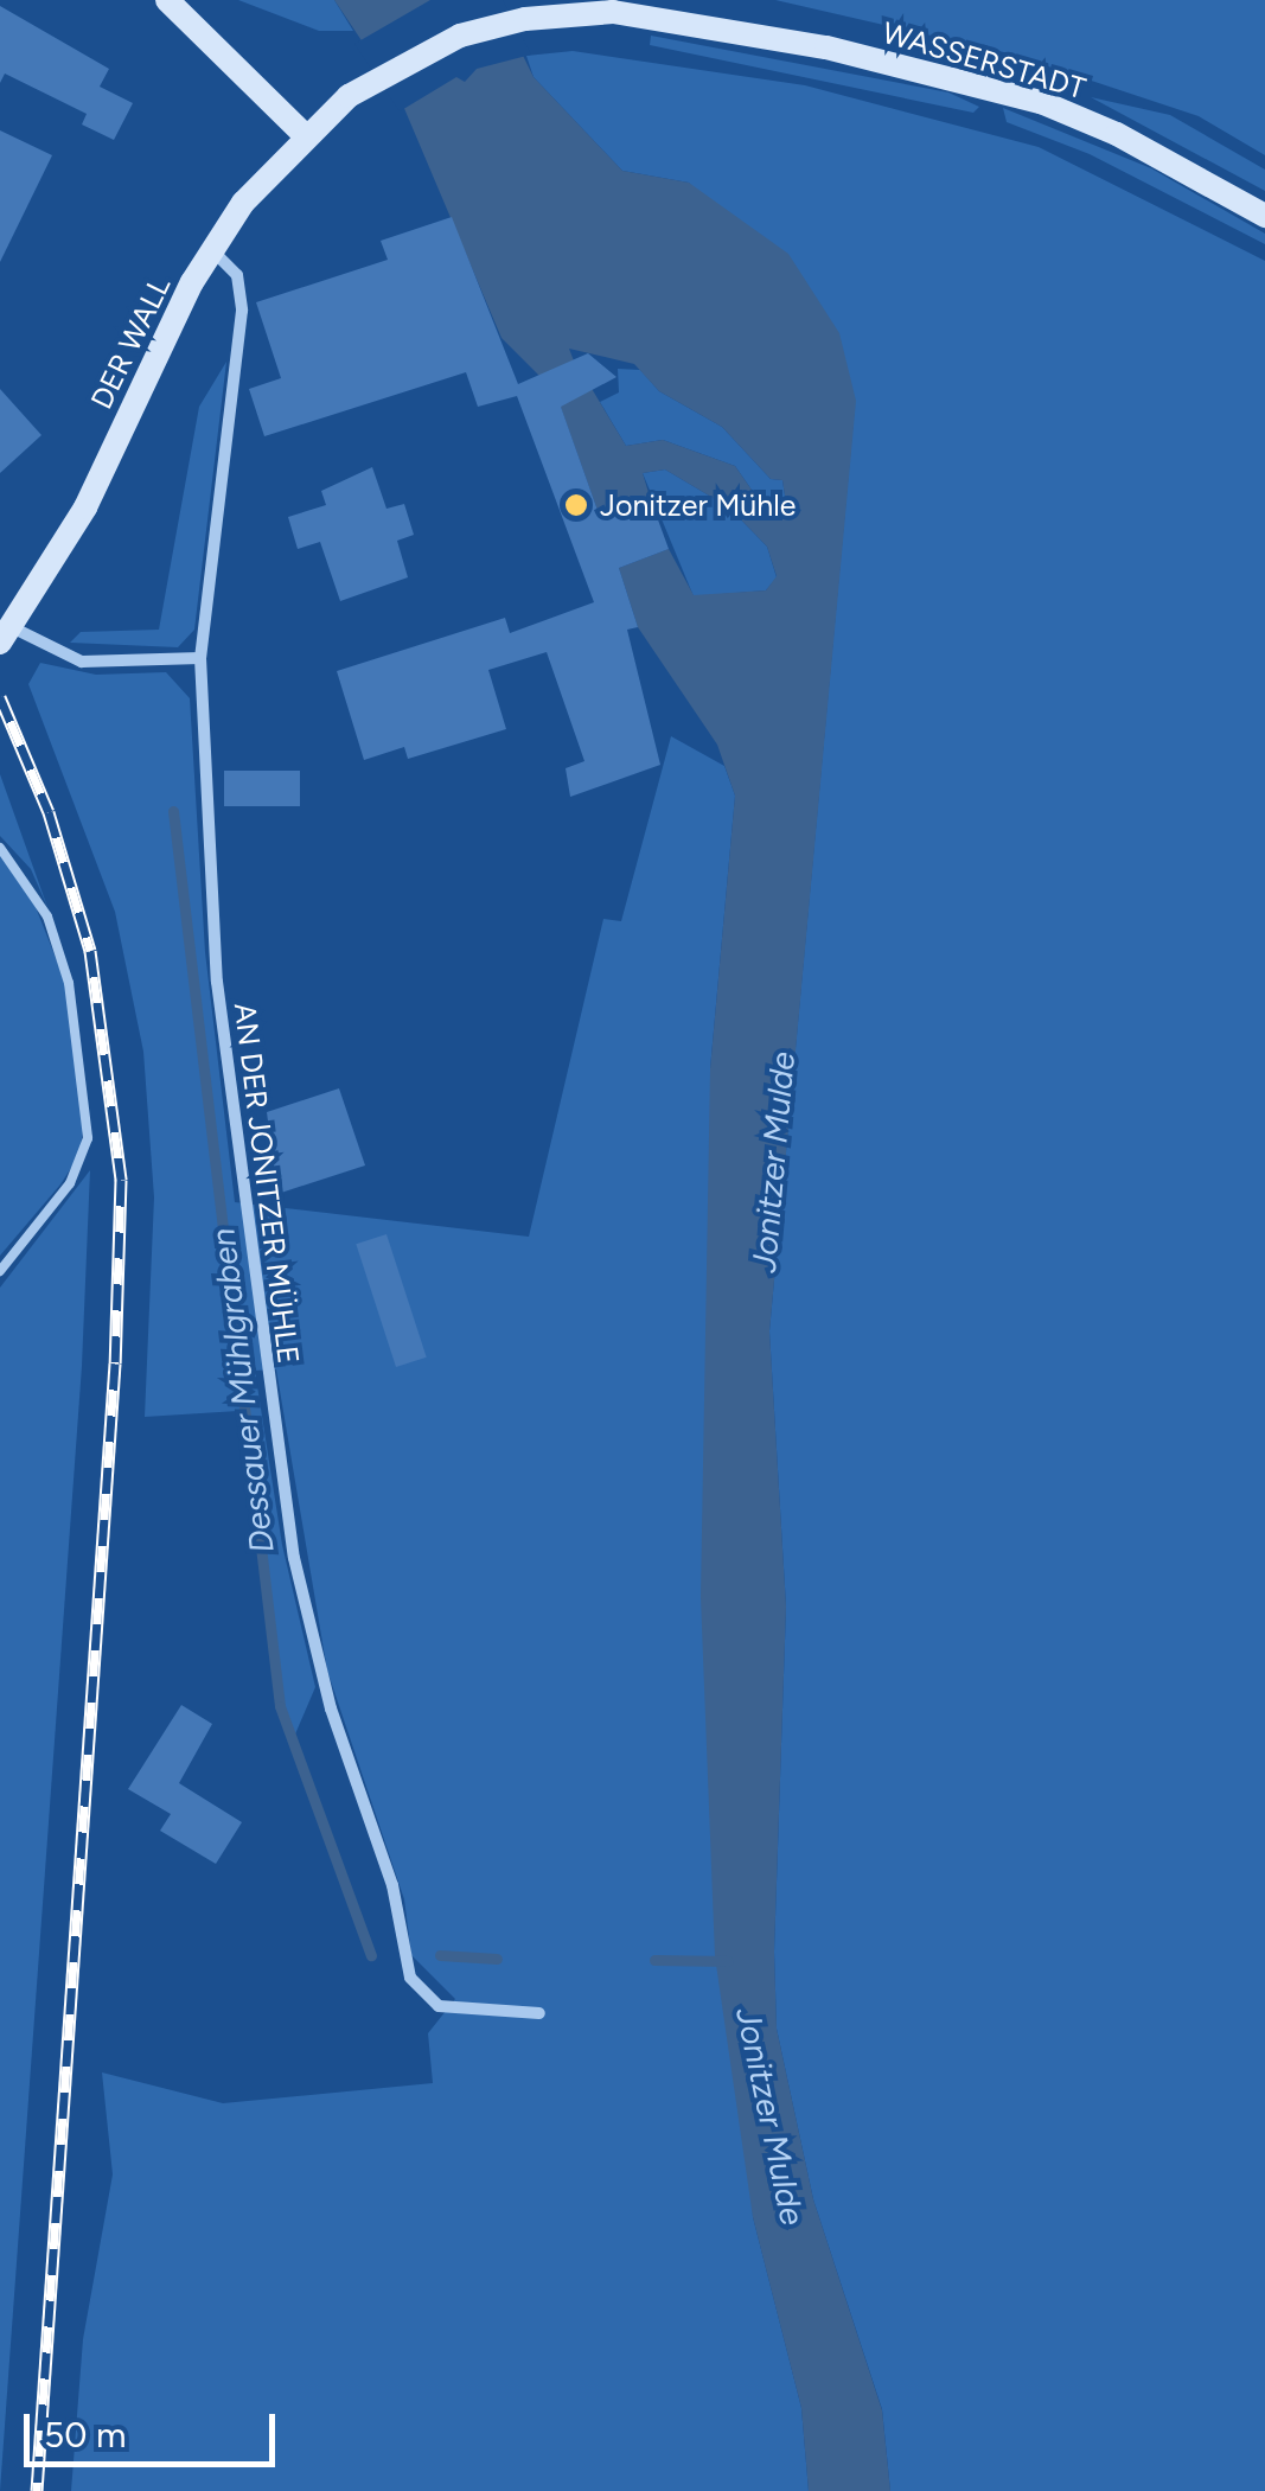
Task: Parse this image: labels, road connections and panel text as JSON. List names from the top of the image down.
{
  "streets": {
    "main road": ["WASSERSTADT", "DER WALL"],
    "street": ["AN DER JONITZER MÜHLE"]
  },
  "crossings": [
    ["WASSERSTADT", "DER WALL"],
    ["DER WALL", "AN DER JONITZER MÜHLE"]
  ],
  "water": ["Jonitzer Mulde", "Dessauer Mühlgraben"],
  "places": ["Jonitzer Mühle"],
  "scale_bar": "50 m"
}
